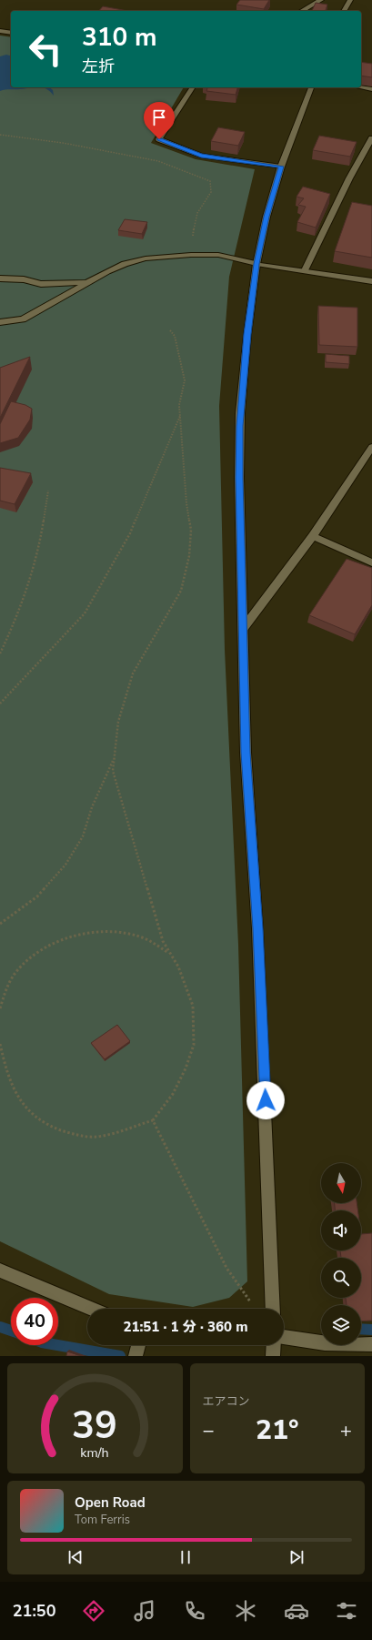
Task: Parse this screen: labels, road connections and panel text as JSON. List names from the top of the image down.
{
  "north": "bottom",
  "page": {
    "turn": ["310 m", "左折"],
    "limit": "40",
    "trip": "21:51 · 1 分 · 360 m",
    "tile": "エアコン",
    "heat": ["−", "21°", "+"],
    "song": ["Open Road", "Tom Ferris"],
    "tabs": "21:50",
    "gauge": ["39", "km/h"]
  }
}
